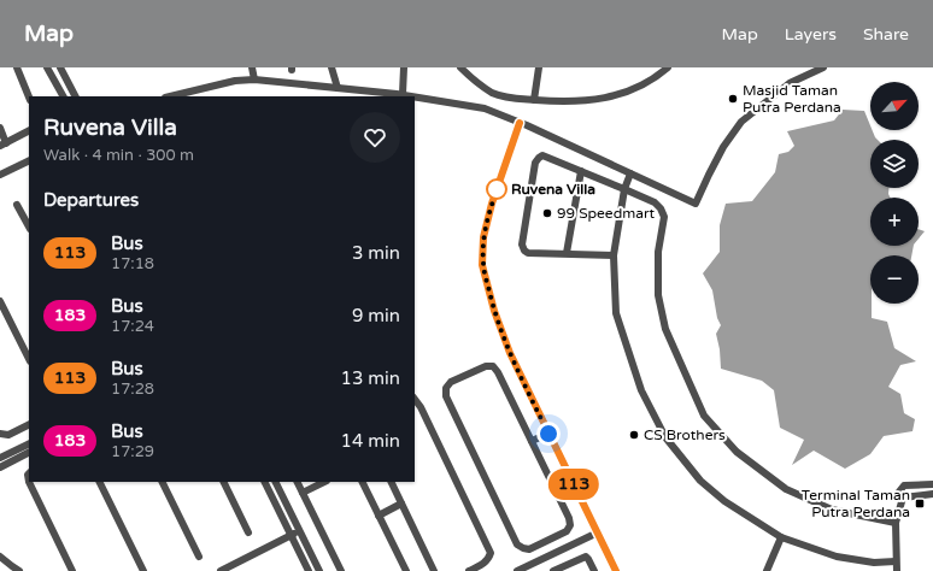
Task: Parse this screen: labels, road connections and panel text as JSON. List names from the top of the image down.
{
  "places": {
    "other": [
      "Masjid Taman Putra Perdana",
      "Ruvena Villa",
      "99 Speedmart",
      "CS Brothers"
    ],
    "transit": ["Terminal Taman Putra Perdana"]
  },
  "lines": ["bus line 113"],
  "north": "top right",
  "page": {
    "header": "Map",
    "nav": ["Map", "Layers", "Share"],
    "on_map": "113",
    "map_buttons": ["+", "−"],
    "heading": [
      ["Ruvena Villa", "Walk · 4 min · 300 m"],
      "Departures"
    ],
    "list": [
      {
        "mark": "113",
        "name": "Bus",
        "note": "17:18",
        "value": "3 min"
      },
      {
        "mark": "183",
        "name": "Bus",
        "note": "17:24",
        "value": "9 min"
      },
      {
        "mark": "113",
        "name": "Bus",
        "note": "17:28",
        "value": "13 min"
      },
      {
        "mark": "183",
        "name": "Bus",
        "note": "17:29",
        "value": "14 min"
      }
    ]
  }
}
